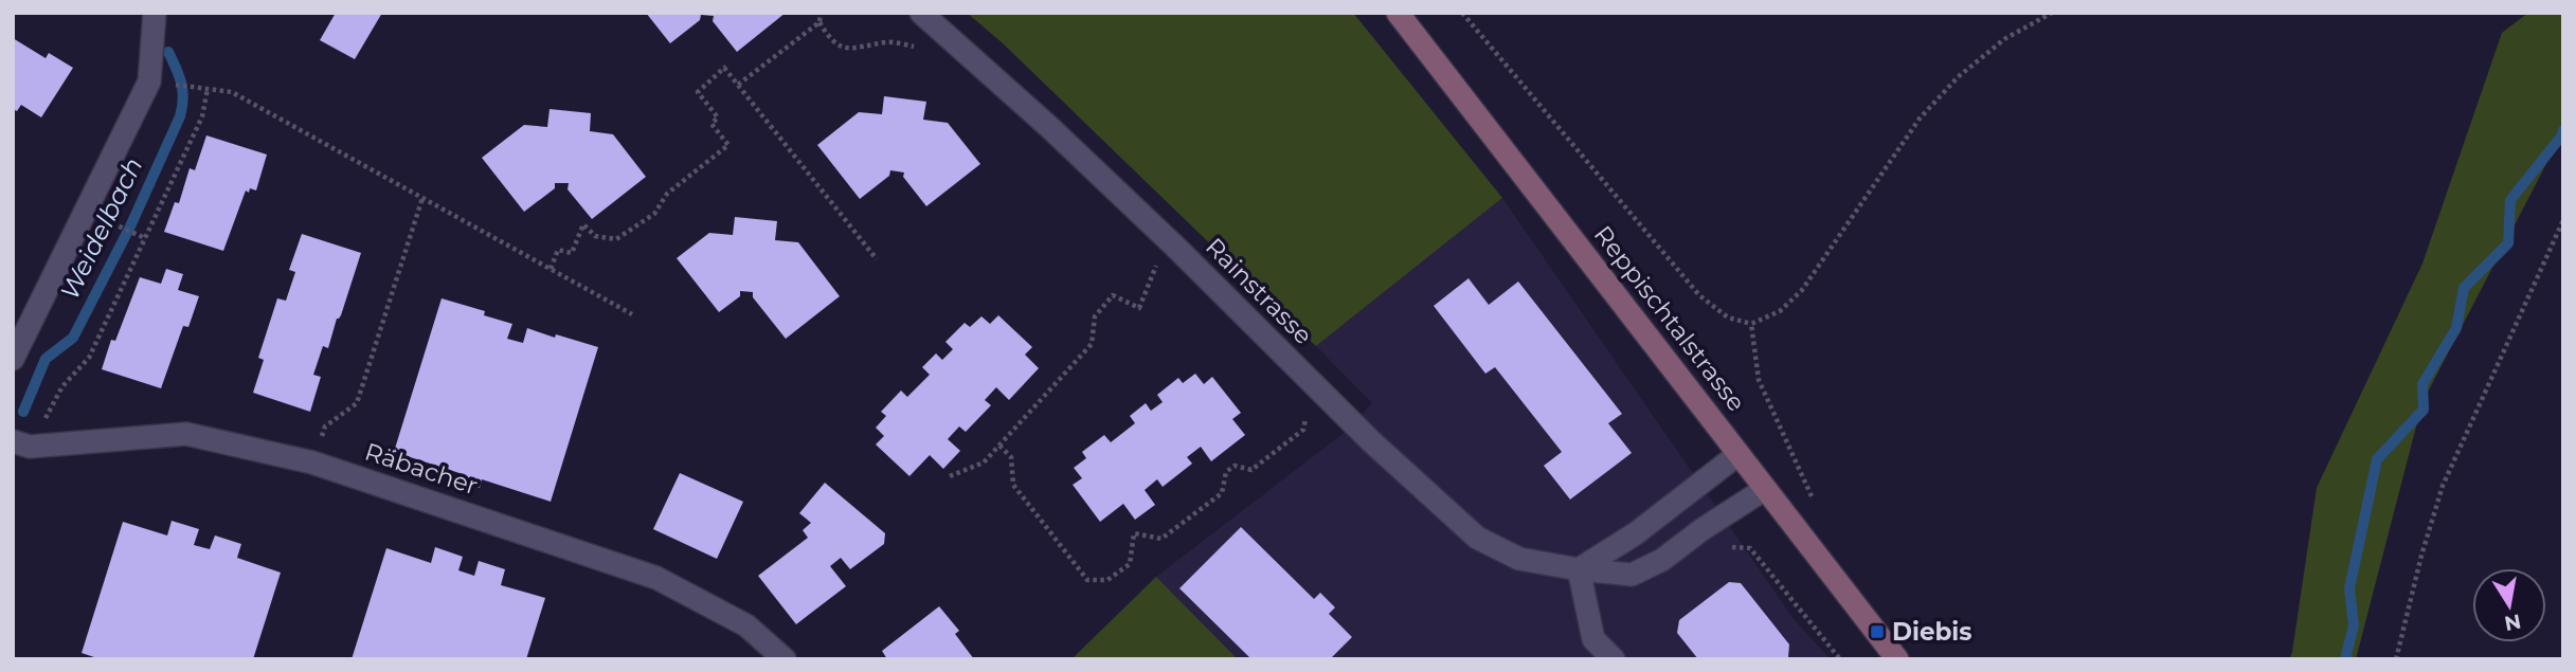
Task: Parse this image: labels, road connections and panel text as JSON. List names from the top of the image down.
{
  "streets": {
    "main road": ["Reppischtalstrasse"],
    "street": ["Rainstrasse", "Räbacher"]
  },
  "crossings": [
    ["Rainstrasse", "Reppischtalstrasse"]
  ],
  "water": ["Weidelbach"],
  "places": {
    "transit": ["Diebis"]
  },
  "north": "bottom"
}
